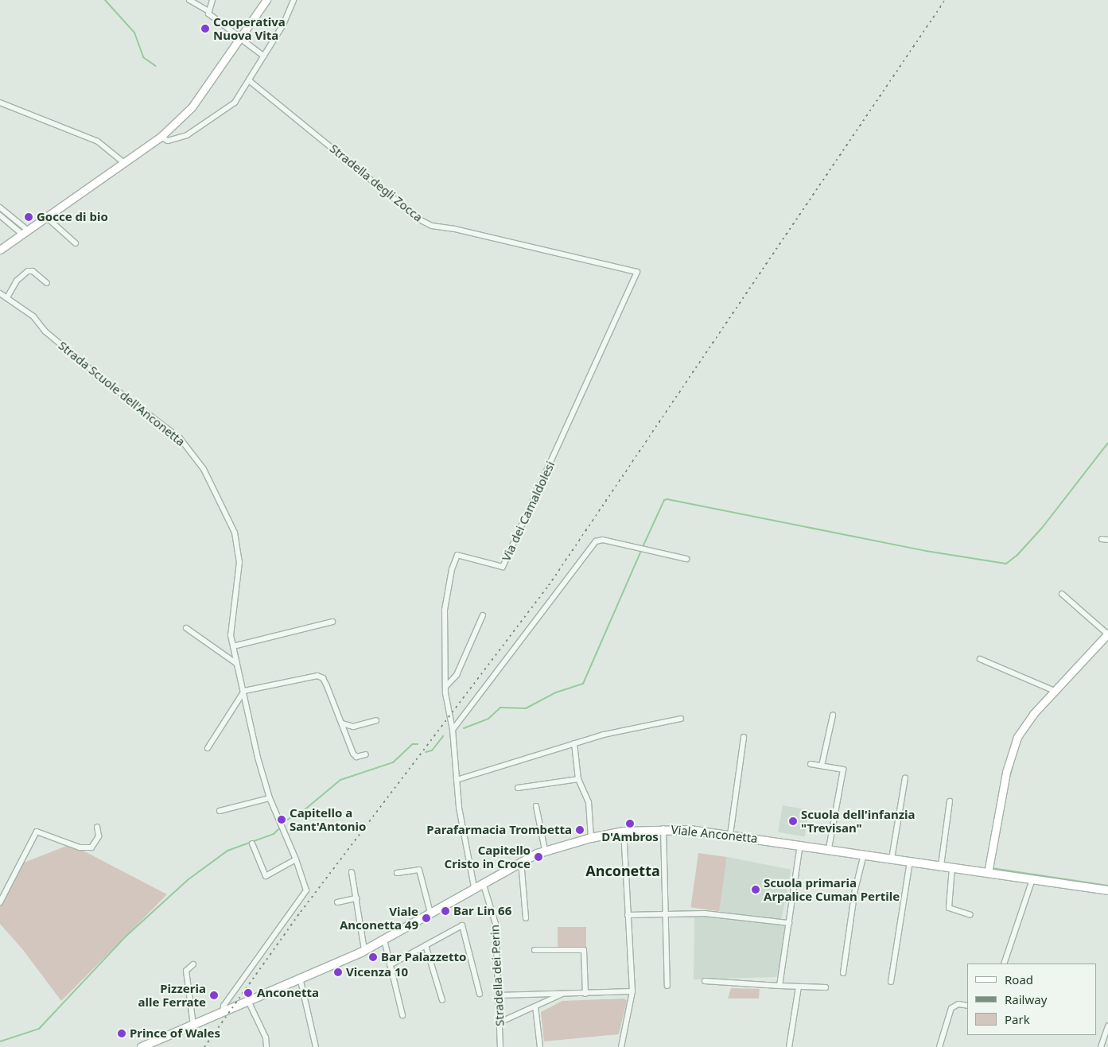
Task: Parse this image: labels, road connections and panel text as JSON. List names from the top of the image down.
{
  "streets": {
    "main road": ["Viale Anconetta"],
    "street": [
      "Stradella degli Zocca",
      "Strada Scuole dell'Anconetta",
      "Via dei Camaldolesi",
      "Stradella dei Perin"
    ]
  },
  "crossings": [
    ["Stradella degli Zocca", "Via dei Camaldolesi"],
    ["Strada Scuole dell'Anconetta", "Viale Anconetta"],
    ["Via dei Camaldolesi", "Viale Anconetta"],
    ["Viale Anconetta", "Stradella dei Perin"]
  ],
  "districts": ["Anconetta"],
  "places": [
    "Cooperativa Nuova Vita",
    "Gocce di bio",
    "Capitello a Sant'Antonio",
    "Scuola dell'infanzia \"Trevisan\"",
    "D'Ambros",
    "Parafarmacia Trombetta",
    "Capitello Cristo in Croce",
    "Scuola primaria Arpalice Cuman Pertile",
    "Bar Lin 66",
    "Viale Anconetta 49",
    "Bar Palazzetto",
    "Vicenza 10",
    "Anconetta",
    "Pizzeria alle Ferrate",
    "Prince of Wales"
  ],
  "legend": ["Road", "Railway", "Park"]
}
